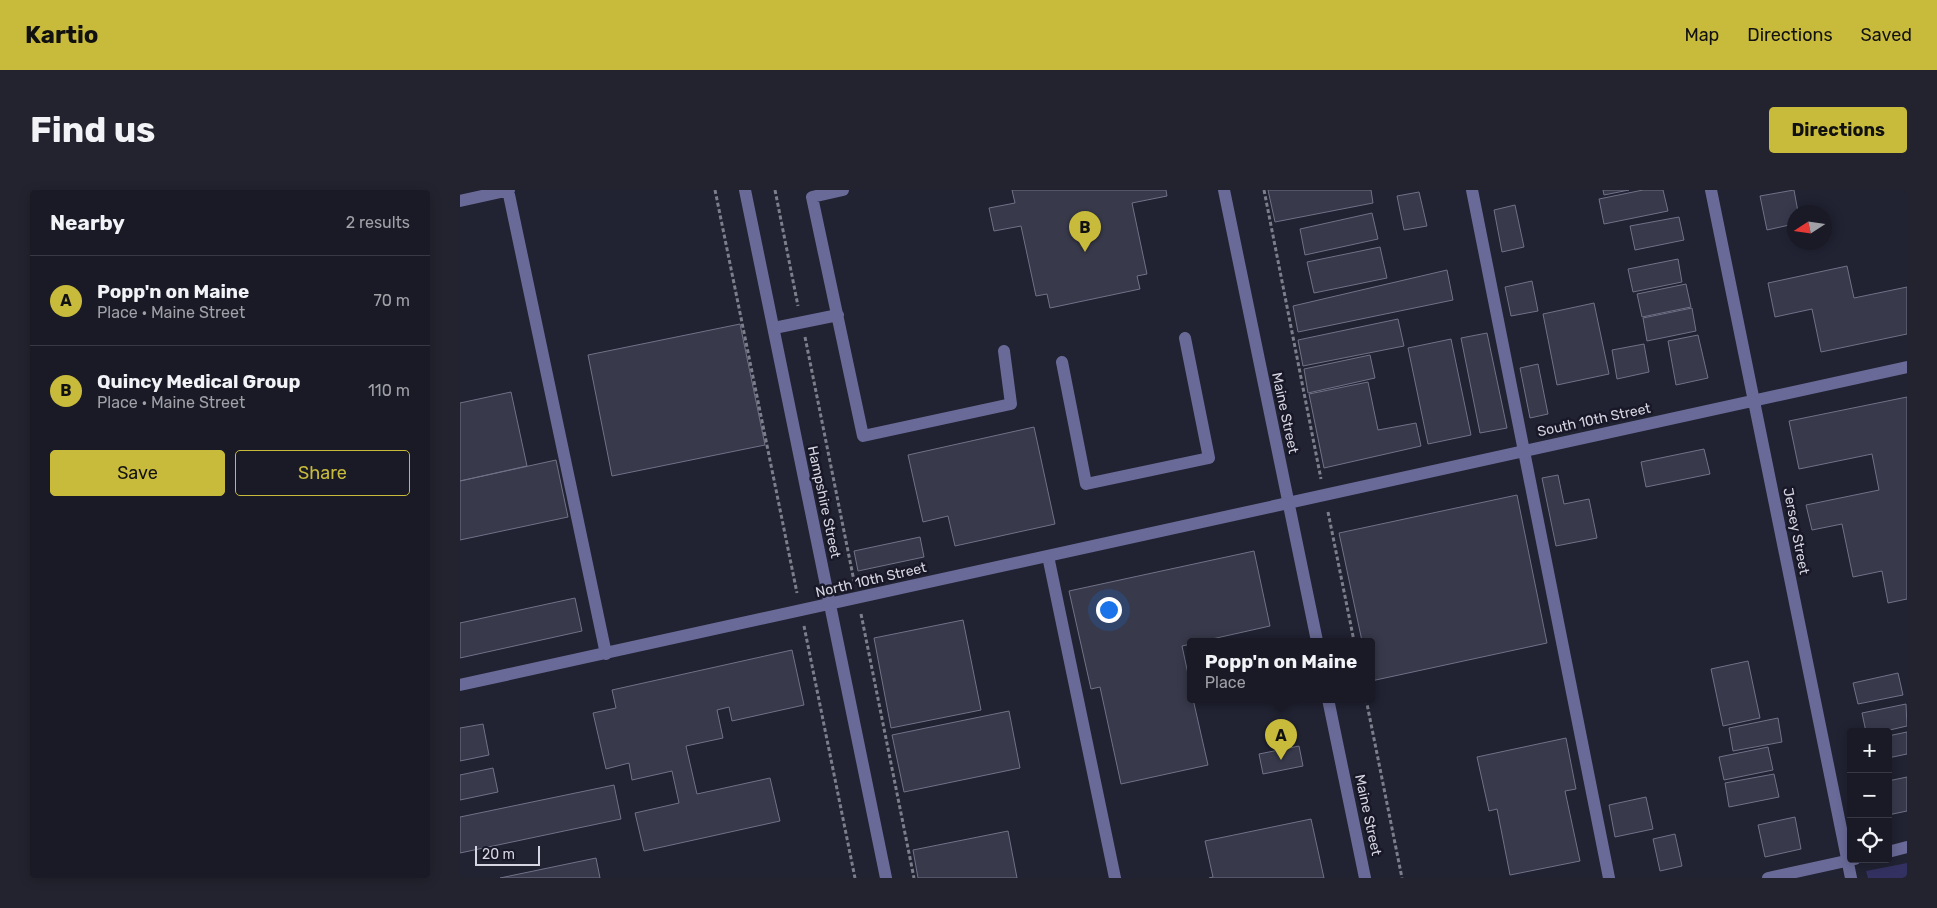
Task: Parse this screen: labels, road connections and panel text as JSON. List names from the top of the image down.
{
  "streets": {
    "street": [
      "Maine Street",
      "South 10th Street",
      "Hampshire Street",
      "Jersey Street",
      "North 10th Street"
    ]
  },
  "crossings": [
    ["Maine Street", "South 10th Street"],
    ["Maine Street", "North 10th Street"],
    ["South 10th Street", "Jersey Street"],
    ["South 10th Street", "North 10th Street"],
    ["Hampshire Street", "North 10th Street"]
  ],
  "scale_bar": "20 m",
  "north": "left",
  "page": {
    "header": "Kartio",
    "nav": ["Map", "Directions", "Saved"],
    "buttons": [
      "Directions",
      ["Save", "Share"]
    ],
    "title": "Find us",
    "heading": ["Nearby", "2 results"],
    "pins": ["B", "A"],
    "list": [
      {
        "mark": "A",
        "name": "Popp'n on Maine",
        "note": "Place · Maine Street",
        "value": "70 m"
      },
      {
        "mark": "B",
        "name": "Quincy Medical Group",
        "note": "Place · Maine Street",
        "value": "110 m"
      }
    ],
    "popup": ["Popp'n on Maine", "Place"],
    "map_buttons": ["+", "−"],
    "scale": "20 m"
  }
}
